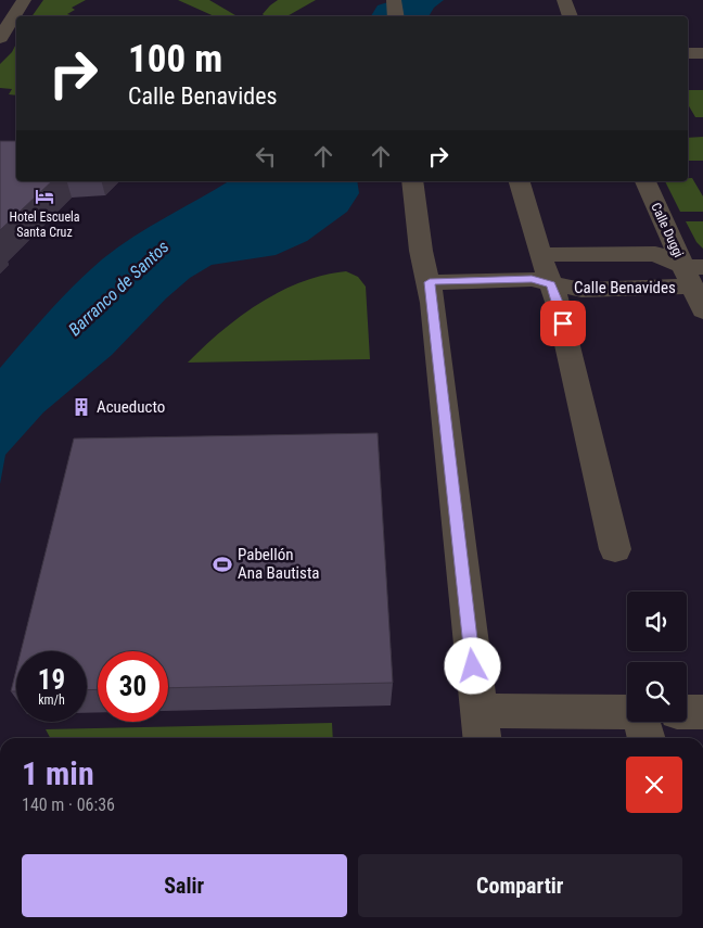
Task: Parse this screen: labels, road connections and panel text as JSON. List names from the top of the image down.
{
  "streets": {
    "street": ["Calle Duggi", "Calle Benavides"]
  },
  "crossings": [
    ["Calle Duggi", "Calle Benavides"]
  ],
  "water": ["Barranco de Santos"],
  "places": {
    "hotel": ["Hotel Escuela Santa Cruz"],
    "building": ["Acueducto"],
    "sports": ["Pabellón Ana Bautista"]
  },
  "page": {
    "turn": ["100 m", "Calle Benavides"],
    "speed": "19 km/h",
    "limit": "30",
    "heading": ["1 min", "140 m · 06:36"],
    "buttons": ["Salir", "Compartir"]
  }
}
